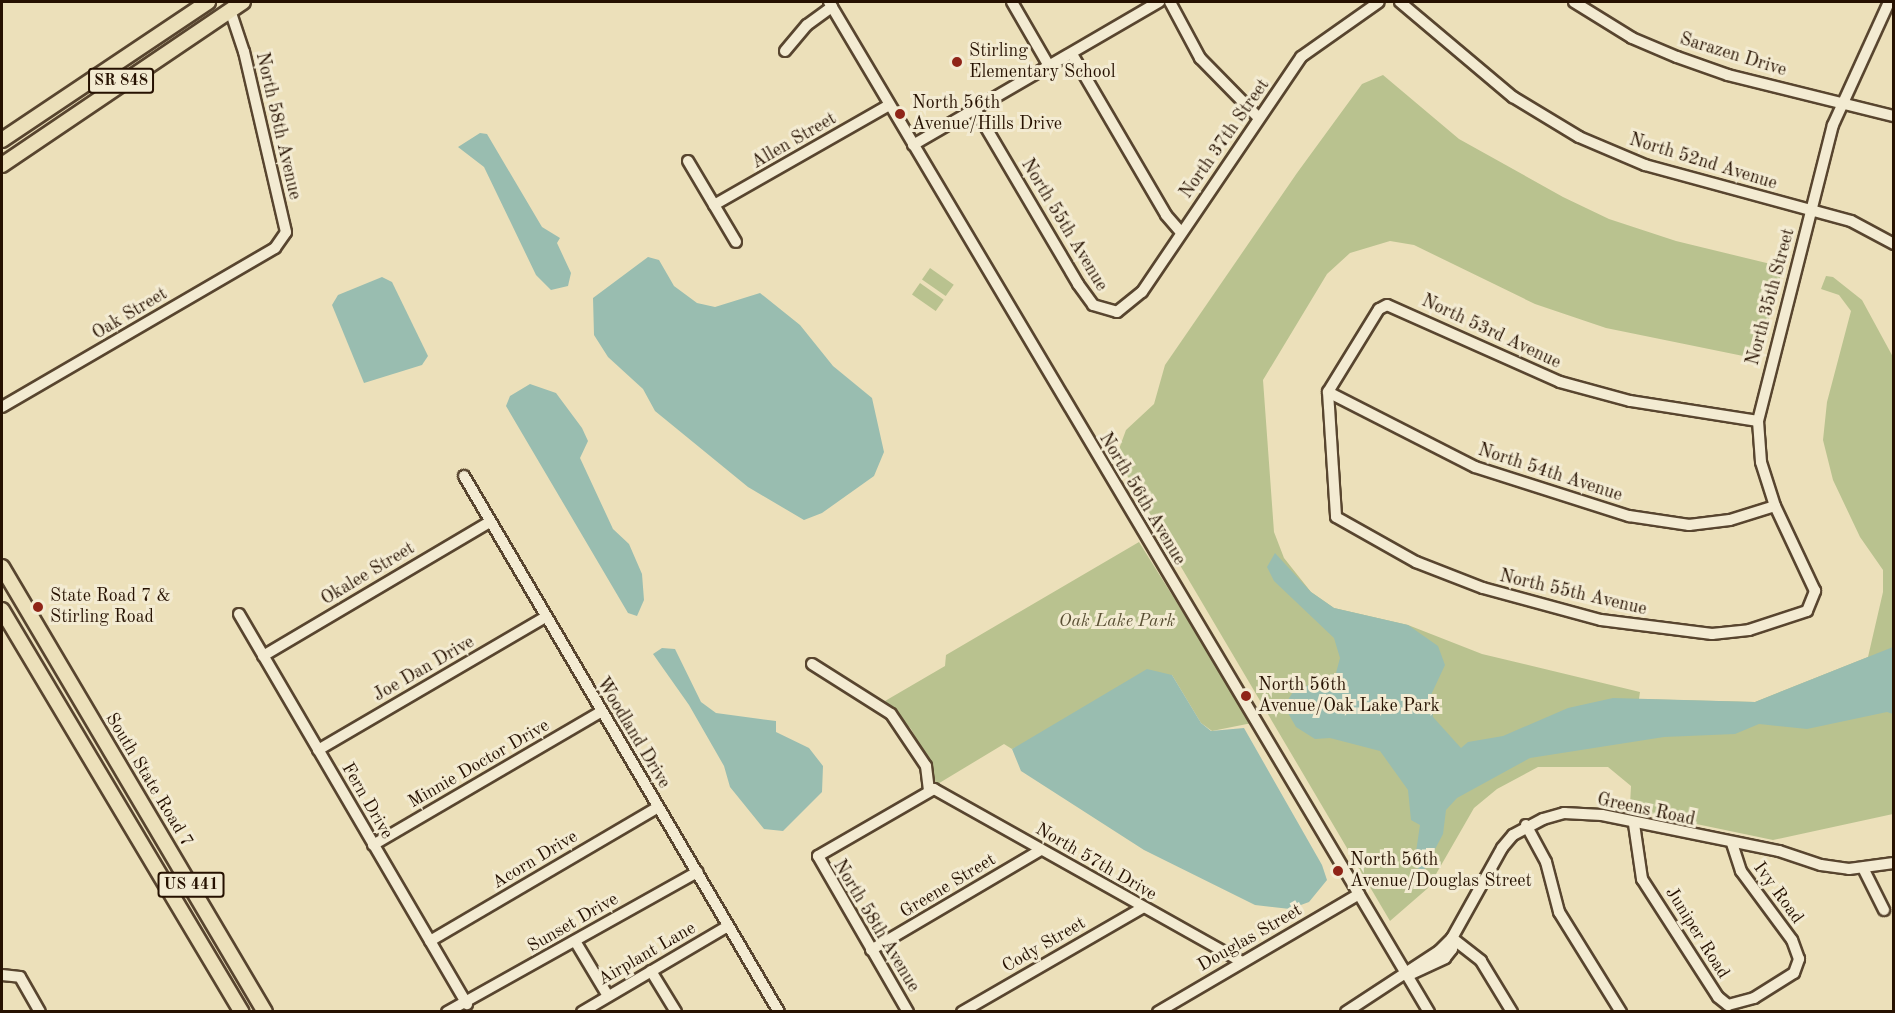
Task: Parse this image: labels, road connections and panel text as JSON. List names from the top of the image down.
{
  "streets": {
    "main road": ["SR 848", "South State Road 7", "US 441"],
    "street": [
      "Sarazen Drive",
      "North 58th Avenue",
      "North 37th Street",
      "Allen Street",
      "North 52nd Avenue",
      "North 55th Avenue",
      "North 35th Street",
      "Oak Street",
      "North 53rd Avenue",
      "North 54th Avenue",
      "North 56th Avenue",
      "Okalee Street",
      "Joe Dan Drive",
      "Woodland Drive",
      "Minnie Doctor Drive",
      "Fern Drive",
      "Greens Road",
      "Acorn Drive",
      "North 57th Drive",
      "Greene Street",
      "Ivy Road",
      "Sunset Drive",
      "Juniper Road",
      "Douglas Street",
      "Cody Street",
      "Airplant Lane"
    ]
  },
  "crossings": [
    ["Sarazen Drive", "North 35th Street"],
    ["SR 848", "North 58th Avenue"],
    ["North 58th Avenue", "Oak Street"],
    ["North 58th Avenue", "North 57th Drive"],
    ["North 58th Avenue", "Greene Street"],
    ["North 37th Street", "North 55th Avenue"],
    ["Allen Street", "North 56th Avenue"],
    ["North 52nd Avenue", "North 35th Street"],
    ["North 55th Avenue", "North 35th Street"],
    ["North 55th Avenue", "North 53rd Avenue"],
    ["North 55th Avenue", "North 54th Avenue"],
    ["North 35th Street", "North 53rd Avenue"],
    ["North 35th Street", "North 54th Avenue"],
    ["North 53rd Avenue", "North 54th Avenue"],
    ["North 56th Avenue", "Greens Road"],
    ["North 56th Avenue", "Douglas Street"],
    ["Okalee Street", "Woodland Drive"],
    ["Okalee Street", "Fern Drive"],
    ["Joe Dan Drive", "Woodland Drive"],
    ["Joe Dan Drive", "Fern Drive"],
    ["Woodland Drive", "Minnie Doctor Drive"],
    ["Woodland Drive", "Acorn Drive"],
    ["Woodland Drive", "Sunset Drive"],
    ["Woodland Drive", "Airplant Lane"],
    ["Minnie Doctor Drive", "Fern Drive"],
    ["Fern Drive", "Acorn Drive"],
    ["Fern Drive", "Sunset Drive"],
    ["Greens Road", "Ivy Road"],
    ["Greens Road", "Juniper Road"],
    ["North 57th Drive", "Greene Street"],
    ["North 57th Drive", "Douglas Street"],
    ["North 57th Drive", "Cody Street"],
    ["Ivy Road", "Juniper Road"]
  ],
  "parks": ["Oak Lake Park"],
  "places": [
    "Stirling Elementary School",
    "North 56th Avenue/Hills Drive",
    "State Road 7 & Stirling Road",
    "North 56th Avenue/Oak Lake Park",
    "North 56th Avenue/Douglas Street"
  ]
}
